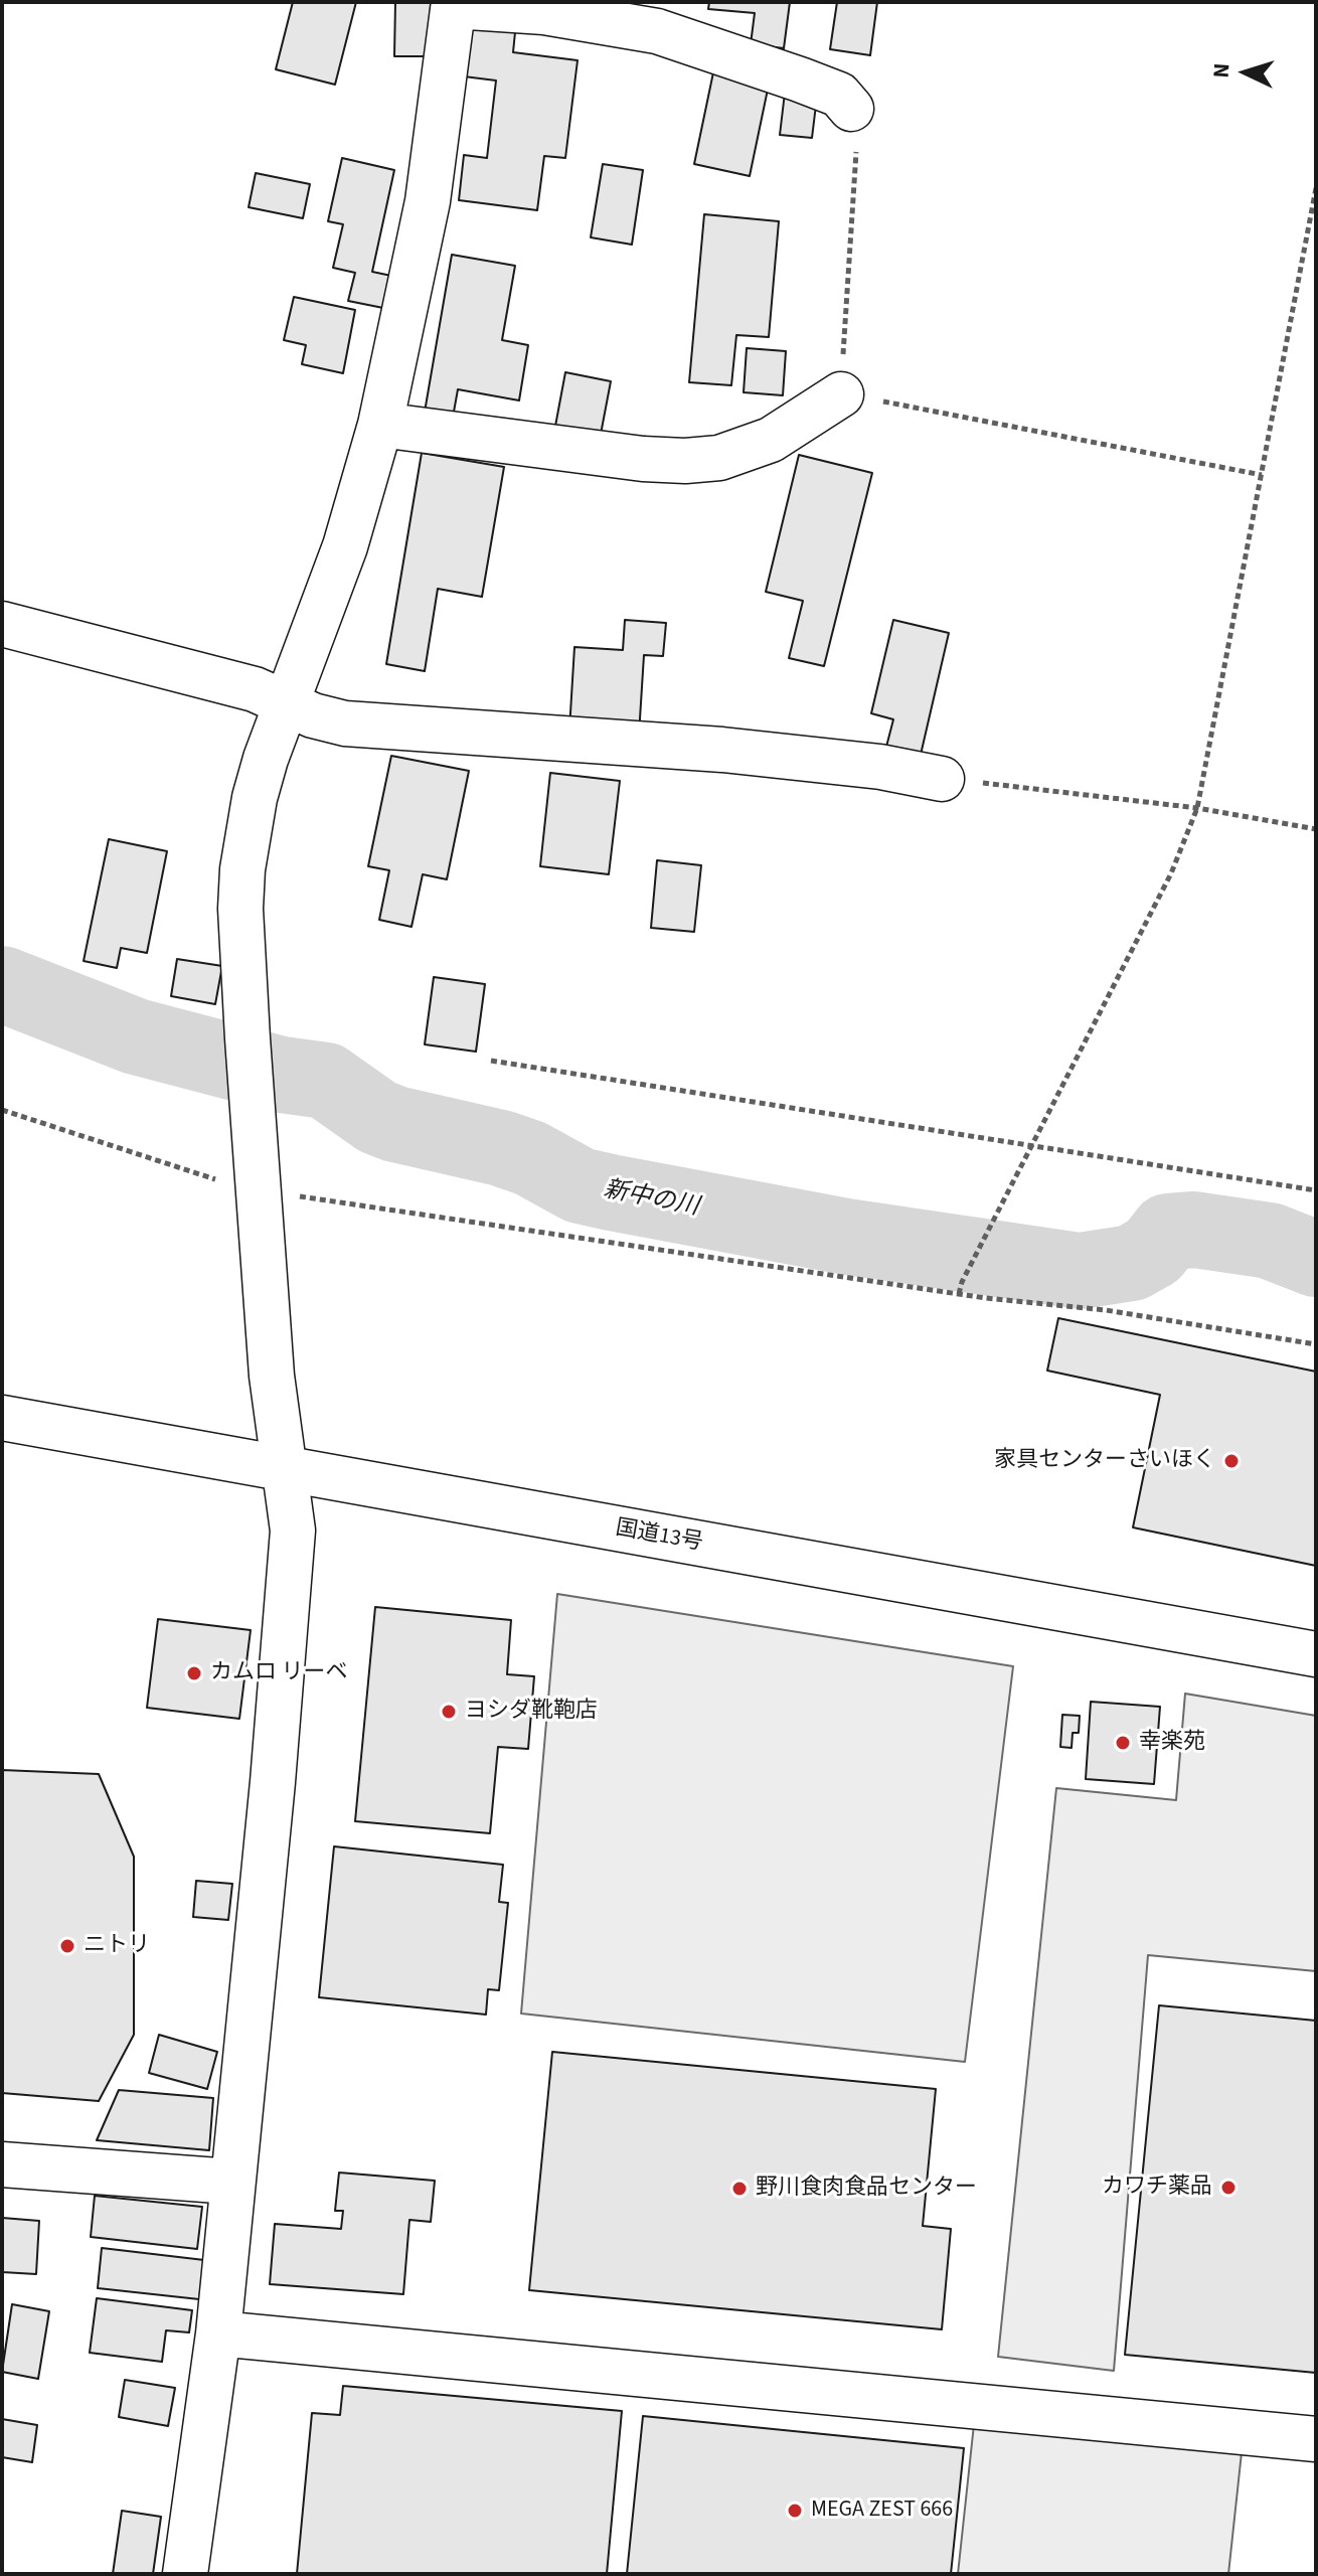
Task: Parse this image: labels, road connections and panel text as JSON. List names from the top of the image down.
{
  "streets": {
    "main road": ["国道13号"]
  },
  "water": ["新中の川"],
  "places": [
    "家具センターさいほく",
    "カムロ リーベ",
    "ヨシダ靴鞄店",
    "幸楽苑",
    "ニトリ",
    "カワチ薬品",
    "野川食肉食品センター",
    "MEGA ZEST 666"
  ],
  "north": "left"
}
